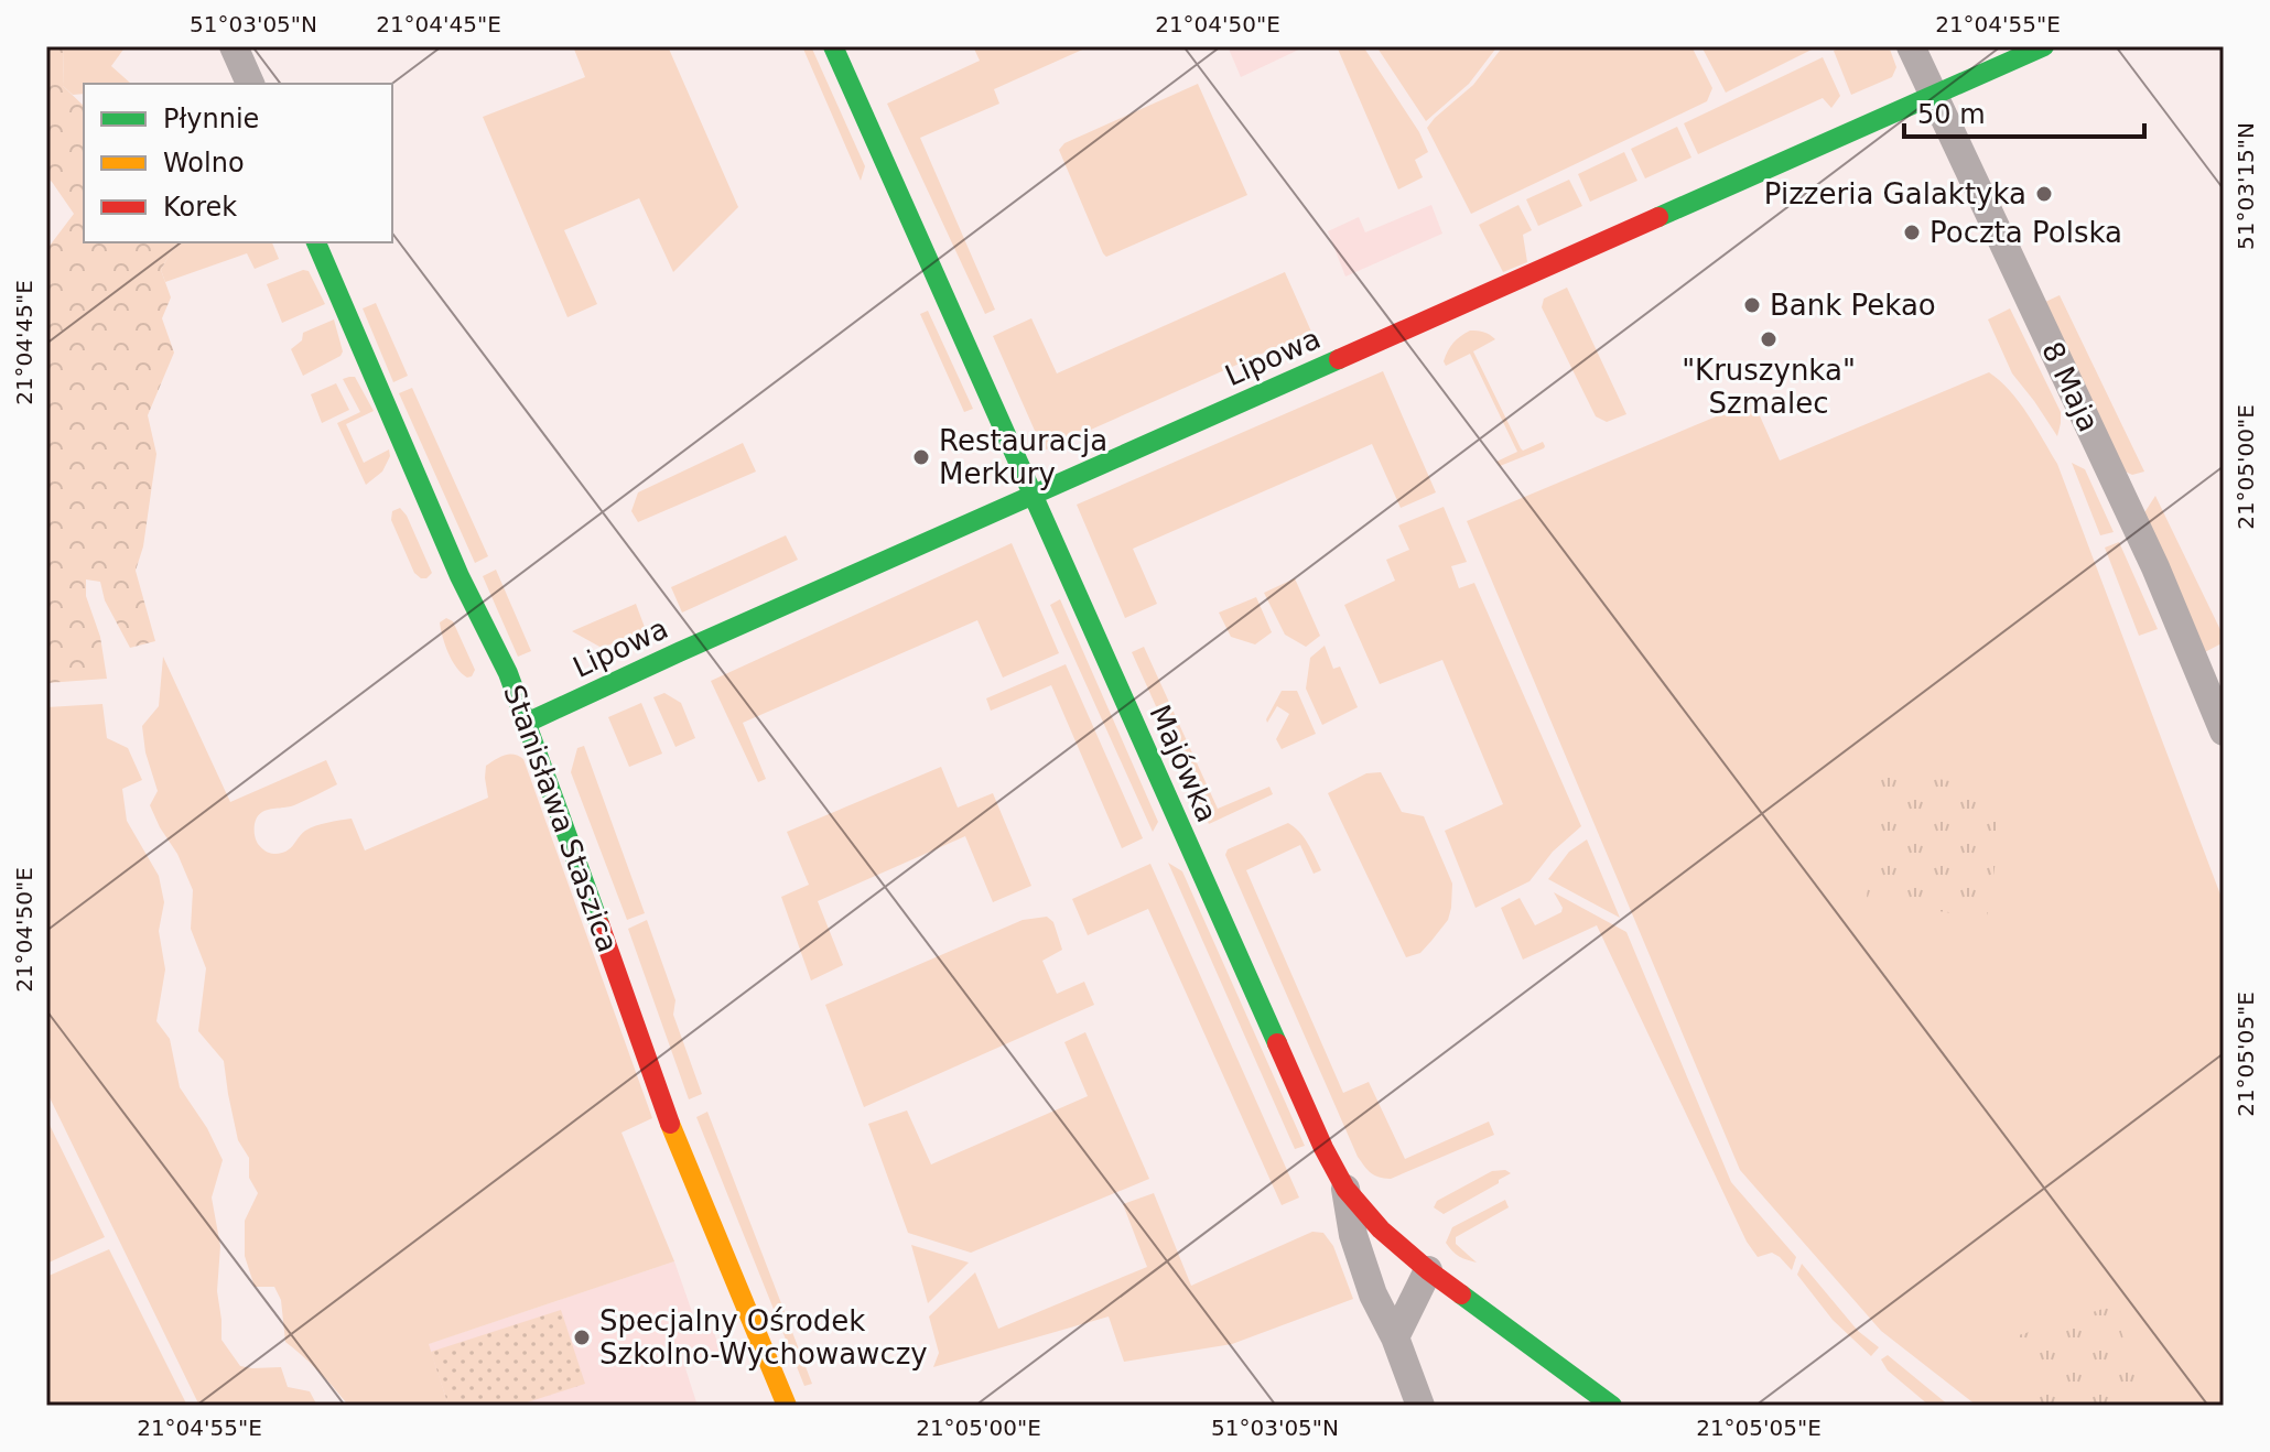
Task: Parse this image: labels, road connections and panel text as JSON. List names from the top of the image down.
{
  "streets": {
    "street": [
      "Lipowa",
      "8 Maja",
      "Majówka",
      "Stanisława Staszica"
    ]
  },
  "crossings": [
    ["Lipowa", "8 Maja"],
    ["Lipowa", "Majówka"],
    ["Lipowa", "Stanisława Staszica"]
  ],
  "places": [
    "Pizzeria Galaktyka",
    "Poczta Polska",
    "Bank Pekao",
    "\"Kruszynka\" Szmalec",
    "Restauracja Merkury",
    "Specjalny Ośrodek Szkolno-Wychowawczy"
  ],
  "legend": ["Płynnie", "Wolno", "Korek"],
  "scale_bar": "50 m",
  "coordinates": [
    "51°03'05\"N",
    "21°04'45\"E",
    "21°04'50\"E",
    "21°04'55\"E",
    "51°03'15\"N",
    "21°05'00\"E",
    "21°05'05\"E"
  ]
}
